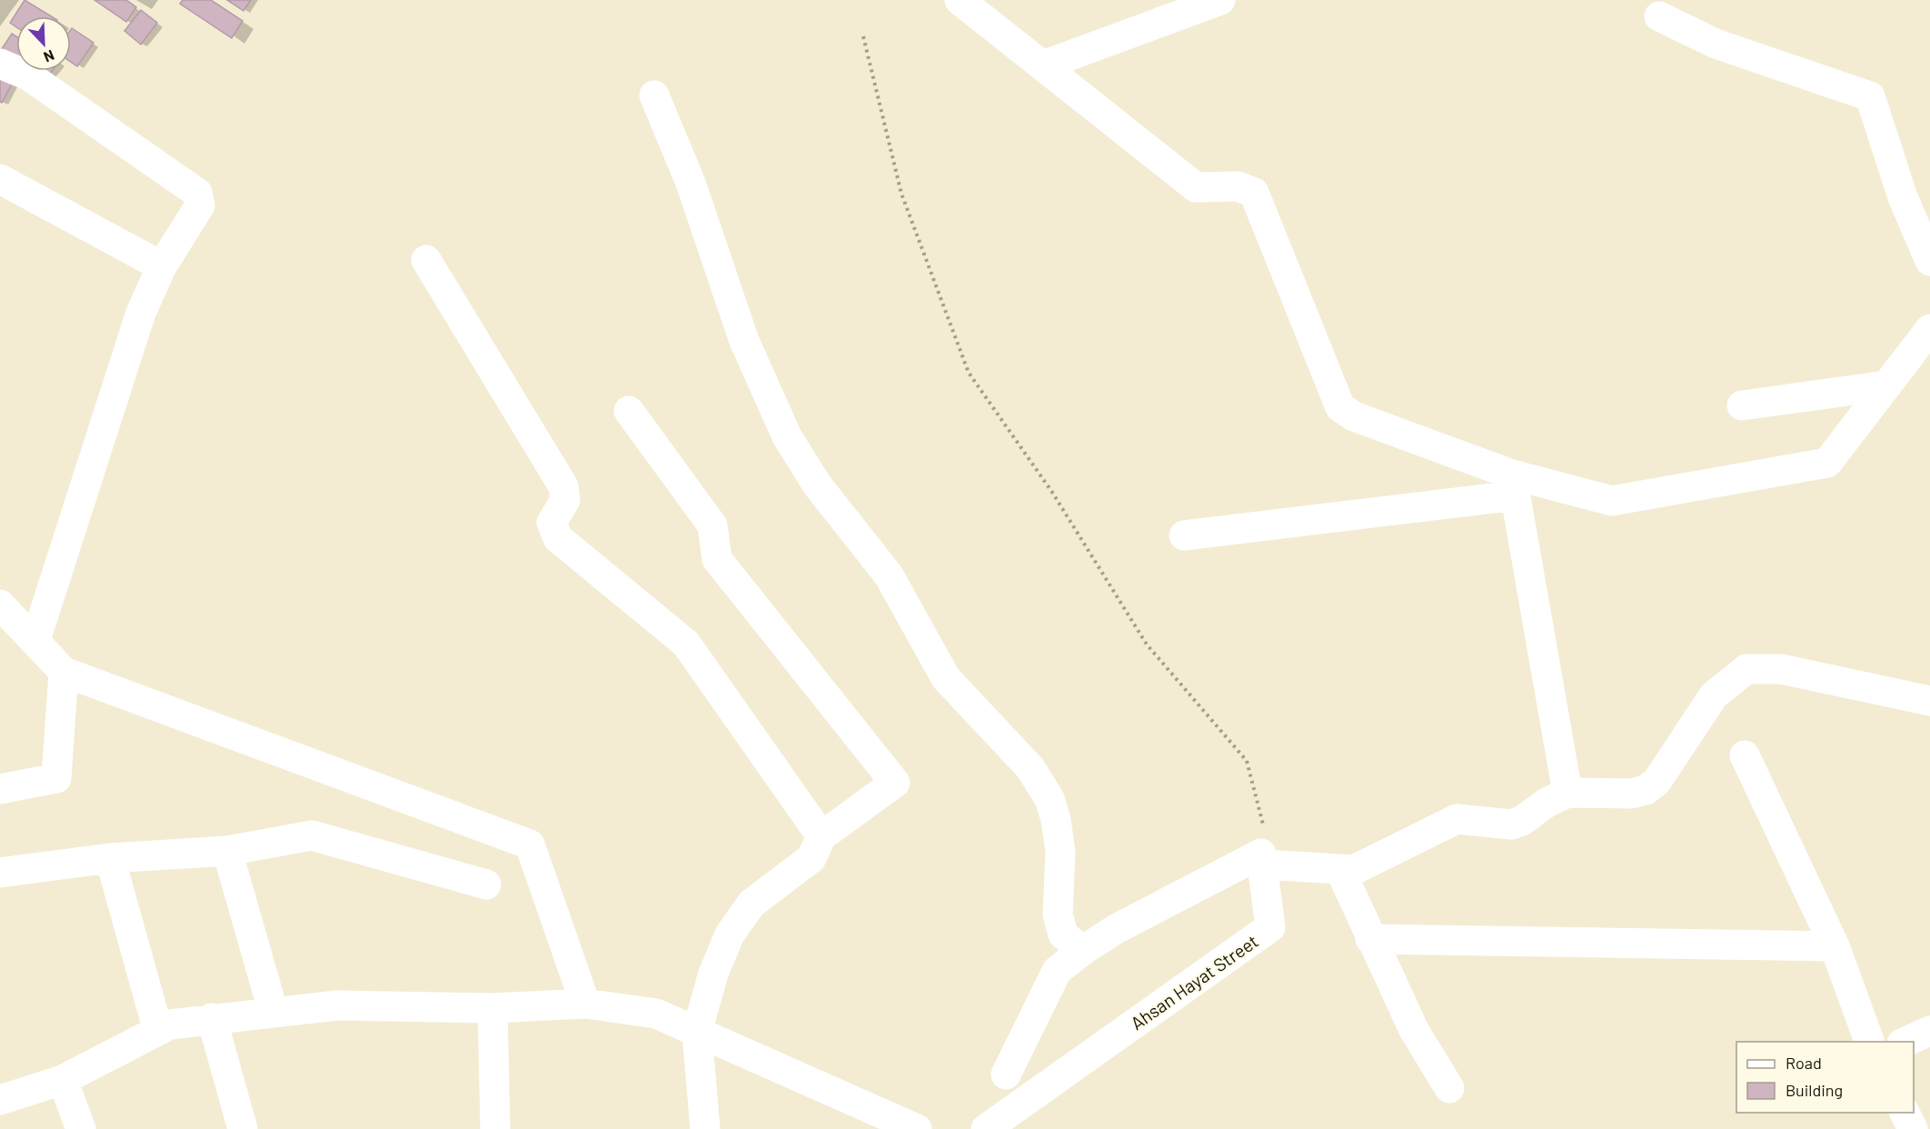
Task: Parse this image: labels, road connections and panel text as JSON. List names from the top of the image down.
{
  "streets": {
    "street": ["Ahsan Hayat Street"]
  },
  "legend": ["Road", "Building"],
  "north": "bottom right"
}
